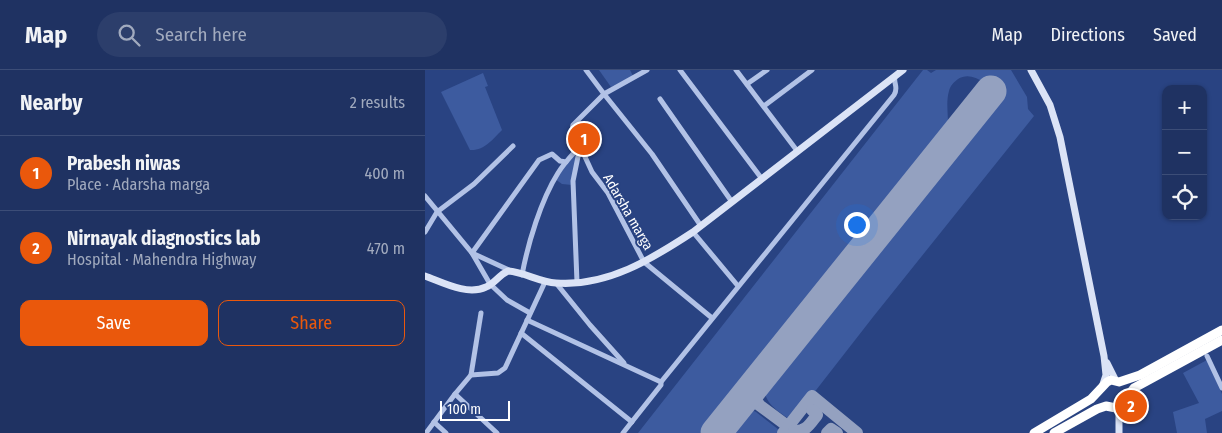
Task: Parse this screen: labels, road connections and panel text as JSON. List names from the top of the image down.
{
  "streets": {
    "street": ["Adarsha marga"]
  },
  "scale_bar": "100 m",
  "page": {
    "header": "Map",
    "search": "Search here",
    "nav": ["Map", "Directions", "Saved"],
    "heading": ["Nearby", "2 results"],
    "map_buttons": ["+", "−"],
    "pins": ["1", "2"],
    "list": [
      {
        "mark": "1",
        "name": "Prabesh niwas",
        "note": "Place · Adarsha marga",
        "value": "400 m"
      },
      {
        "mark": "2",
        "name": "Nirnayak diagnostics lab",
        "note": "Hospital · Mahendra Highway",
        "value": "470 m"
      }
    ],
    "buttons": ["Save", "Share"],
    "scale": "100 m"
  }
}
